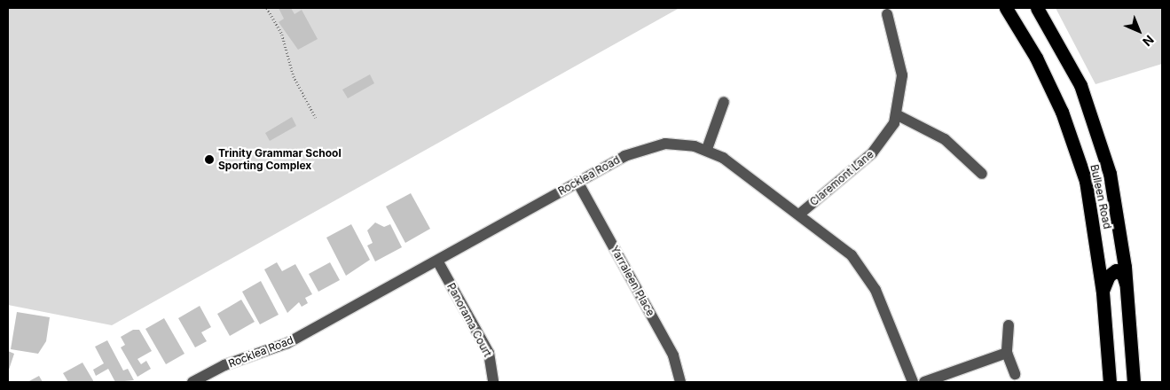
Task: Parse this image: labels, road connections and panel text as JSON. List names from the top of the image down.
{
  "streets": {
    "highway": ["Bulleen Road"],
    "street": [
      "Rocklea Road",
      "Claremont Lane",
      "Yarraleen Place",
      "Panorama Court"
    ]
  },
  "crossings": [
    ["Rocklea Road", "Claremont Lane"],
    ["Rocklea Road", "Yarraleen Place"],
    ["Rocklea Road", "Panorama Court"]
  ],
  "places": ["Trinity Grammar School Sporting Complex"],
  "north": "bottom right"
}
